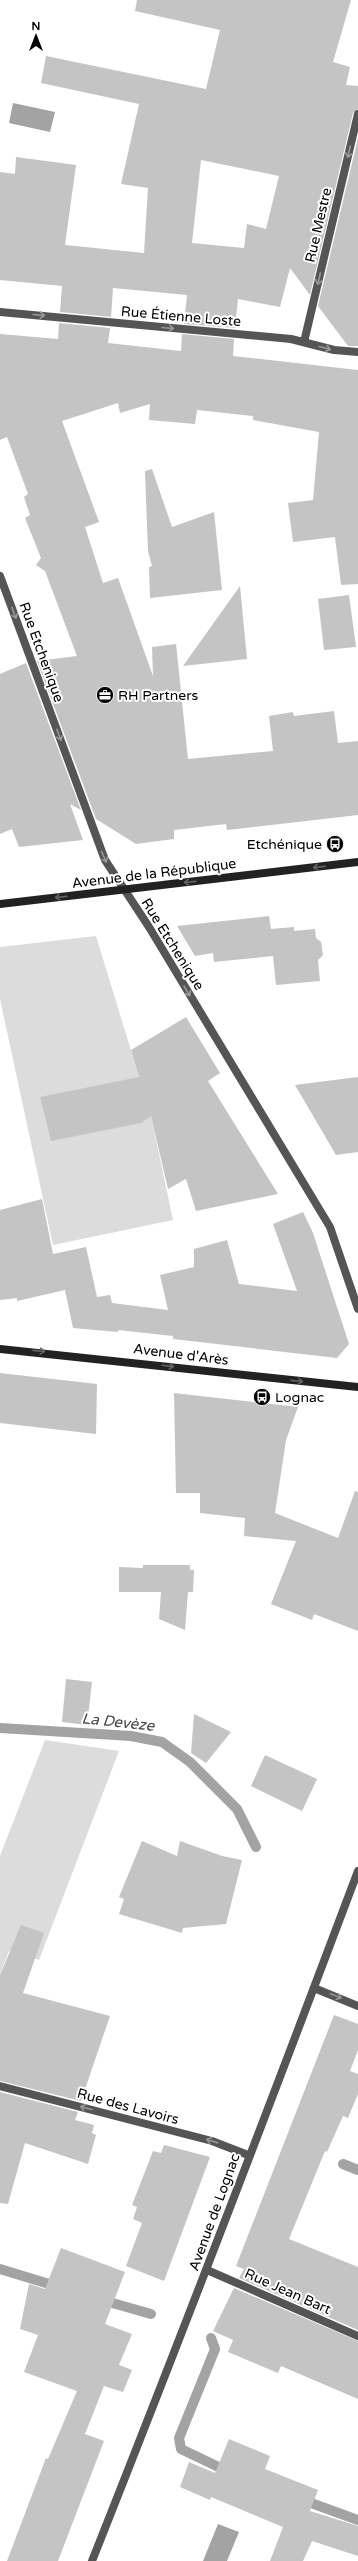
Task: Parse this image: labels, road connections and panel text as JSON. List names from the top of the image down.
{
  "streets": {
    "main road": ["Avenue de la République", "Avenue d'Arès"],
    "street": [
      "Rue Mestre",
      "Rue Étienne Loste",
      "Rue Etchenique",
      "Rue des Lavoirs",
      "Avenue de Lognac",
      "Rue Jean Bart"
    ]
  },
  "crossings": [
    ["Rue Mestre", "Rue Étienne Loste"],
    ["Rue Etchenique", "Avenue de la République"],
    ["Rue des Lavoirs", "Avenue de Lognac"],
    ["Avenue de Lognac", "Rue Jean Bart"]
  ],
  "one_way": [
    "Rue Mestre",
    "Rue Étienne Loste",
    "Rue Etchenique",
    "Avenue de la République",
    "Avenue d'Arès",
    "Rue des Lavoirs"
  ],
  "water": ["La Devèze"],
  "places": {
    "office": ["RH Partners"],
    "bus stop": ["Etchénique", "Lognac"]
  },
  "north": "top"
}
